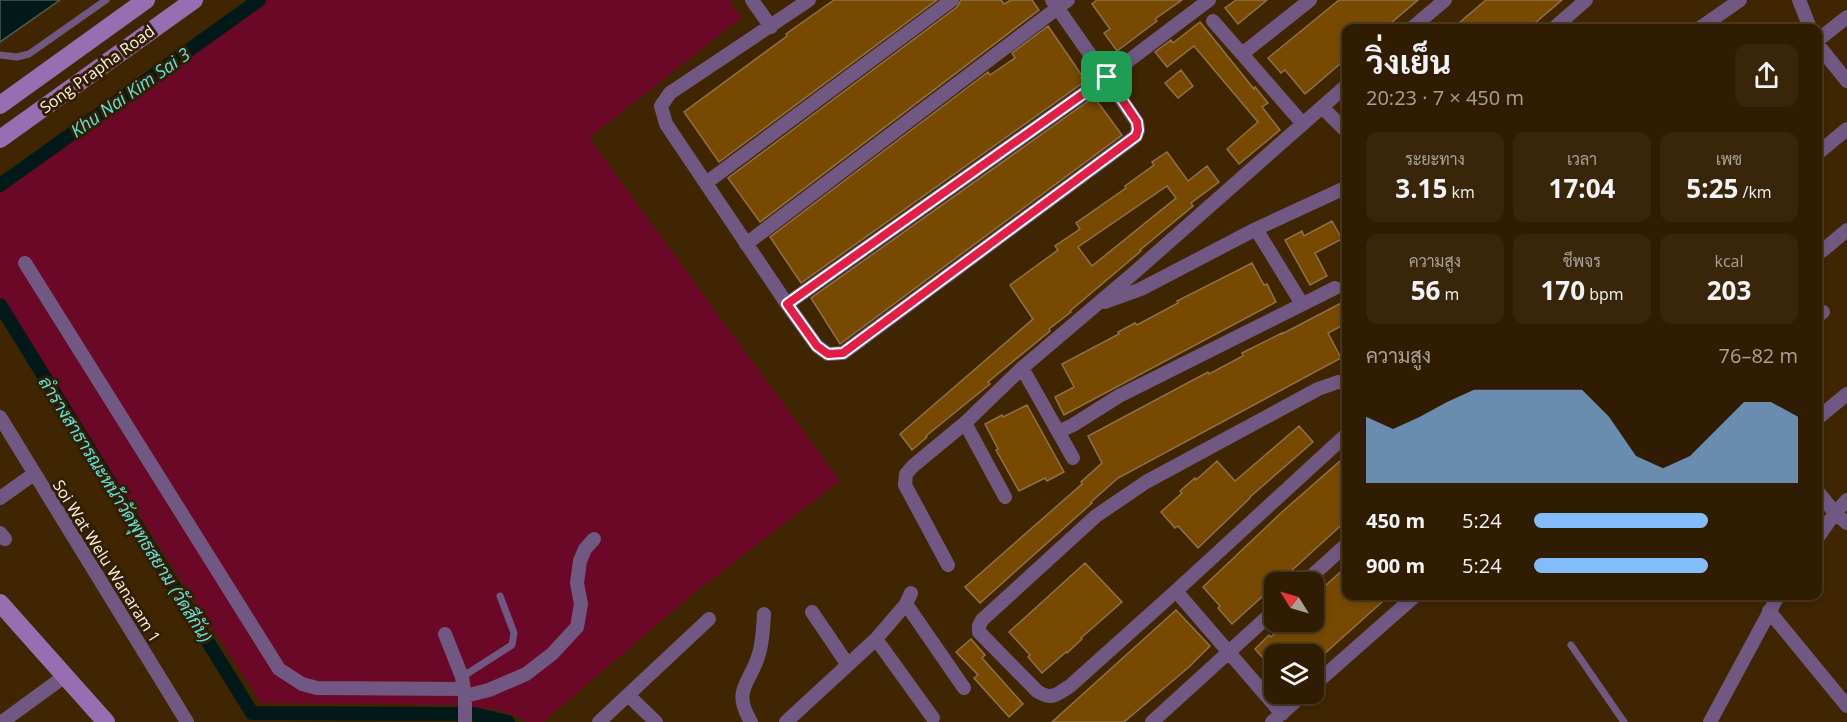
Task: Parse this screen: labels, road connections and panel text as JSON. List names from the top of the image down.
{
  "streets": {
    "main road": ["Song Prapha Road"],
    "street": ["Soi Wat Welu Wanaram 1"]
  },
  "water": ["Khu Nai Kim Sai 3", "ลำรางสาธารณะหน้าวัดพุทธสยาม (วัดสีกัน)"],
  "north": "top left",
  "page": {
    "heading": ["วิ่งเย็น", "20:23 · 7 × 450 m"],
    "stats": [
      ["ระยะทาง", "3.15 km"],
      ["เวลา", "17:04"],
      ["เพซ", "5:25 /km"],
      ["ความสูง", "56 m"],
      ["ชีพจร", "170 bpm"],
      ["kcal", "203"]
    ],
    "chart": ["ความสูง", "76–82 m"],
    "list": [
      {
        "name": "450 m",
        "note": "5:24"
      },
      {
        "name": "900 m",
        "note": "5:24"
      }
    ]
  }
}
